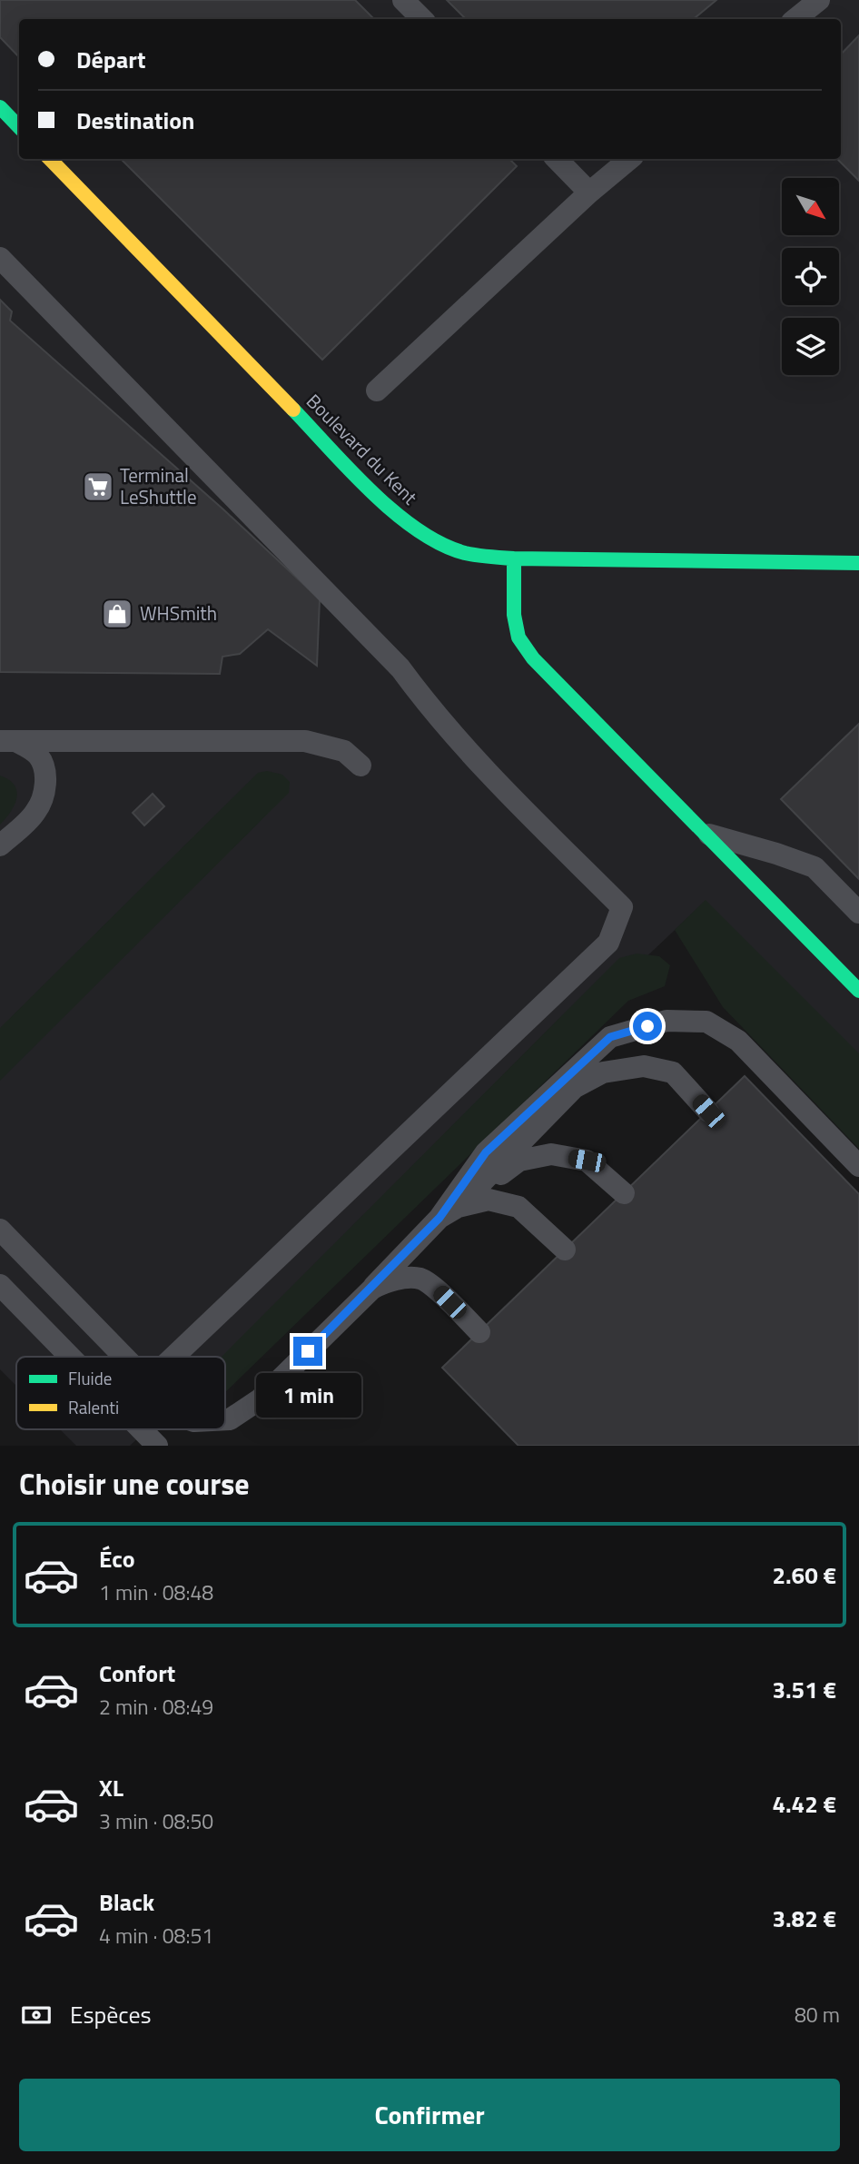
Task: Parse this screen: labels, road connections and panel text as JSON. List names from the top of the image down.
{
  "streets": {
    "street": ["Boulevard du Kent"]
  },
  "places": {
    "supermarket": ["Terminal LeShuttle"],
    "shop": ["WHSmith"]
  },
  "legend": ["Fluide", "Ralenti"],
  "north": "bottom right",
  "page": {
    "banner": ["Départ", "Destination"],
    "bubble": "1 min",
    "heading": "Choisir une course",
    "list": [
      {
        "name": "Éco",
        "note": "1 min · 08:48",
        "value": "2.60 €"
      },
      {
        "name": "Confort",
        "note": "2 min · 08:49",
        "value": "3.51 €"
      },
      {
        "name": "XL",
        "note": "3 min · 08:50",
        "value": "4.42 €"
      },
      {
        "name": "Black",
        "note": "4 min · 08:51",
        "value": "3.82 €"
      }
    ],
    "pay": ["Espèces", "80 m"],
    "buttons": "Confirmer"
  }
}
